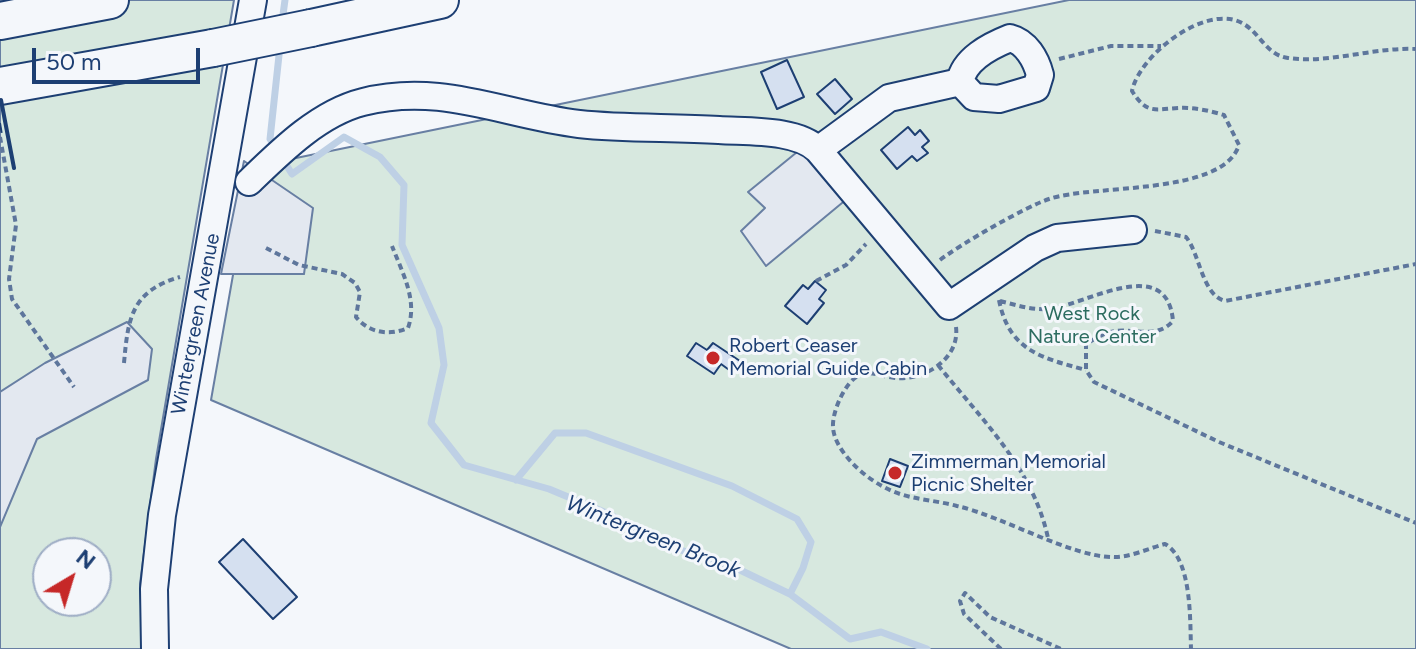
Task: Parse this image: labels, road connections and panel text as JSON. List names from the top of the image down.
{
  "streets": {
    "street": ["Wintergreen Avenue"]
  },
  "water": ["Wintergreen Brook"],
  "parks": ["West Rock Nature Center"],
  "places": ["Robert Ceaser Memorial Guide Cabin", "Zimmerman Memorial Picnic Shelter"],
  "scale_bar": "50 m",
  "north": "top right"
}
